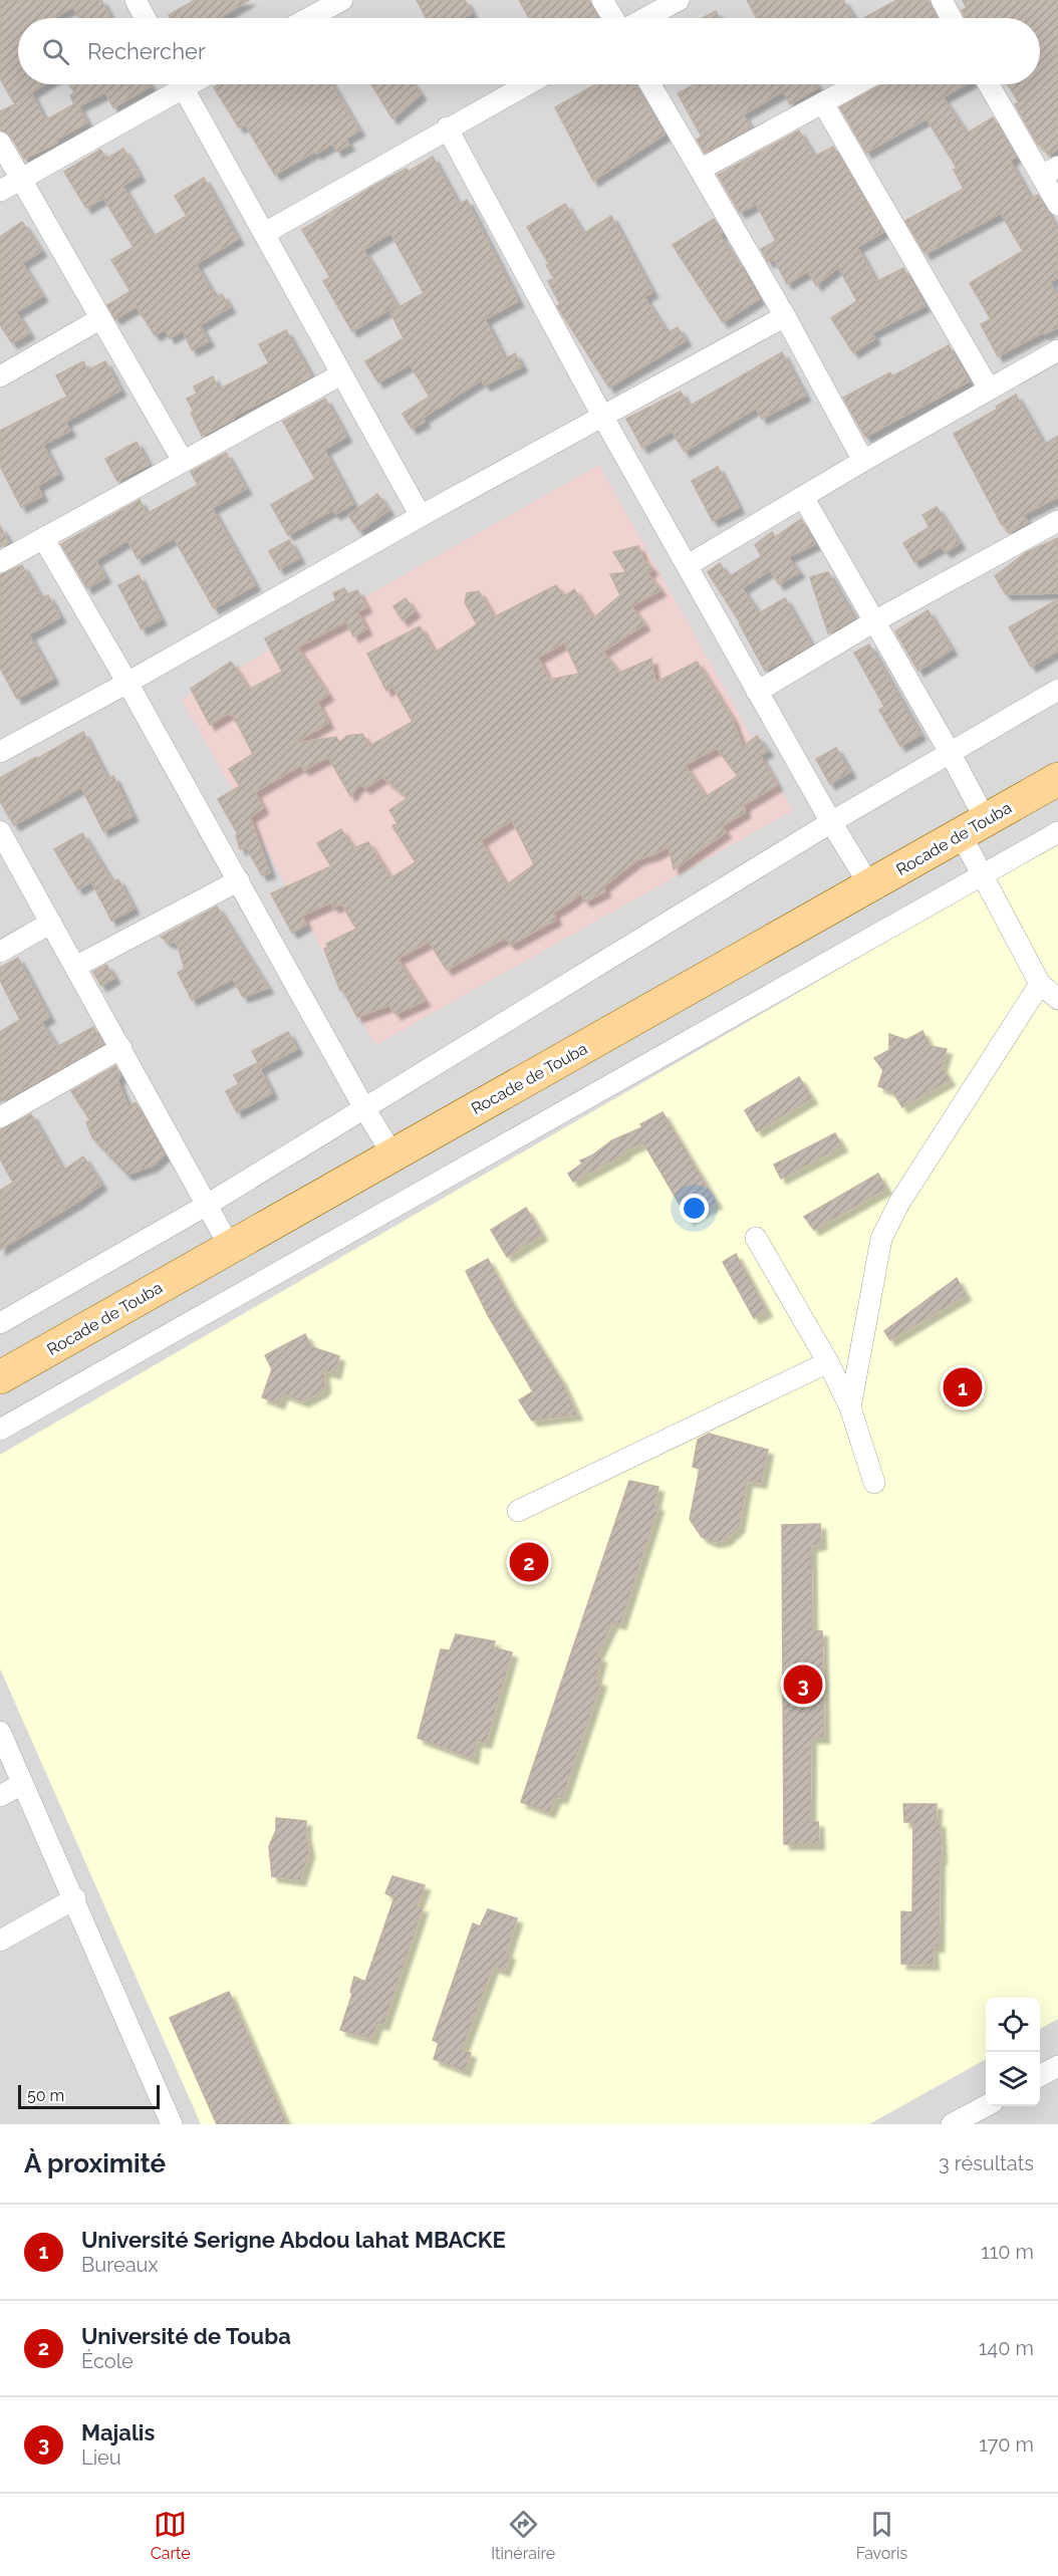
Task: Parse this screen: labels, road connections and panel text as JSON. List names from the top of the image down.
{
  "streets": {
    "main road": ["Rocade de Touba"]
  },
  "scale_bar": "50 m",
  "page": {
    "search": "Rechercher",
    "pins": ["1", "2", "3"],
    "scale": "50 m",
    "heading": ["À proximité", "3 résultats"],
    "list": [
      {
        "mark": "1",
        "name": "Université Serigne Abdou lahat MBACKE",
        "note": "Bureaux",
        "value": "110 m"
      },
      {
        "mark": "2",
        "name": "Université de Touba",
        "note": "École",
        "value": "140 m"
      },
      {
        "mark": "3",
        "name": "Majalis",
        "note": "Lieu",
        "value": "170 m"
      }
    ],
    "nav": ["Carte", "Itinéraire", "Favoris"]
  }
}
